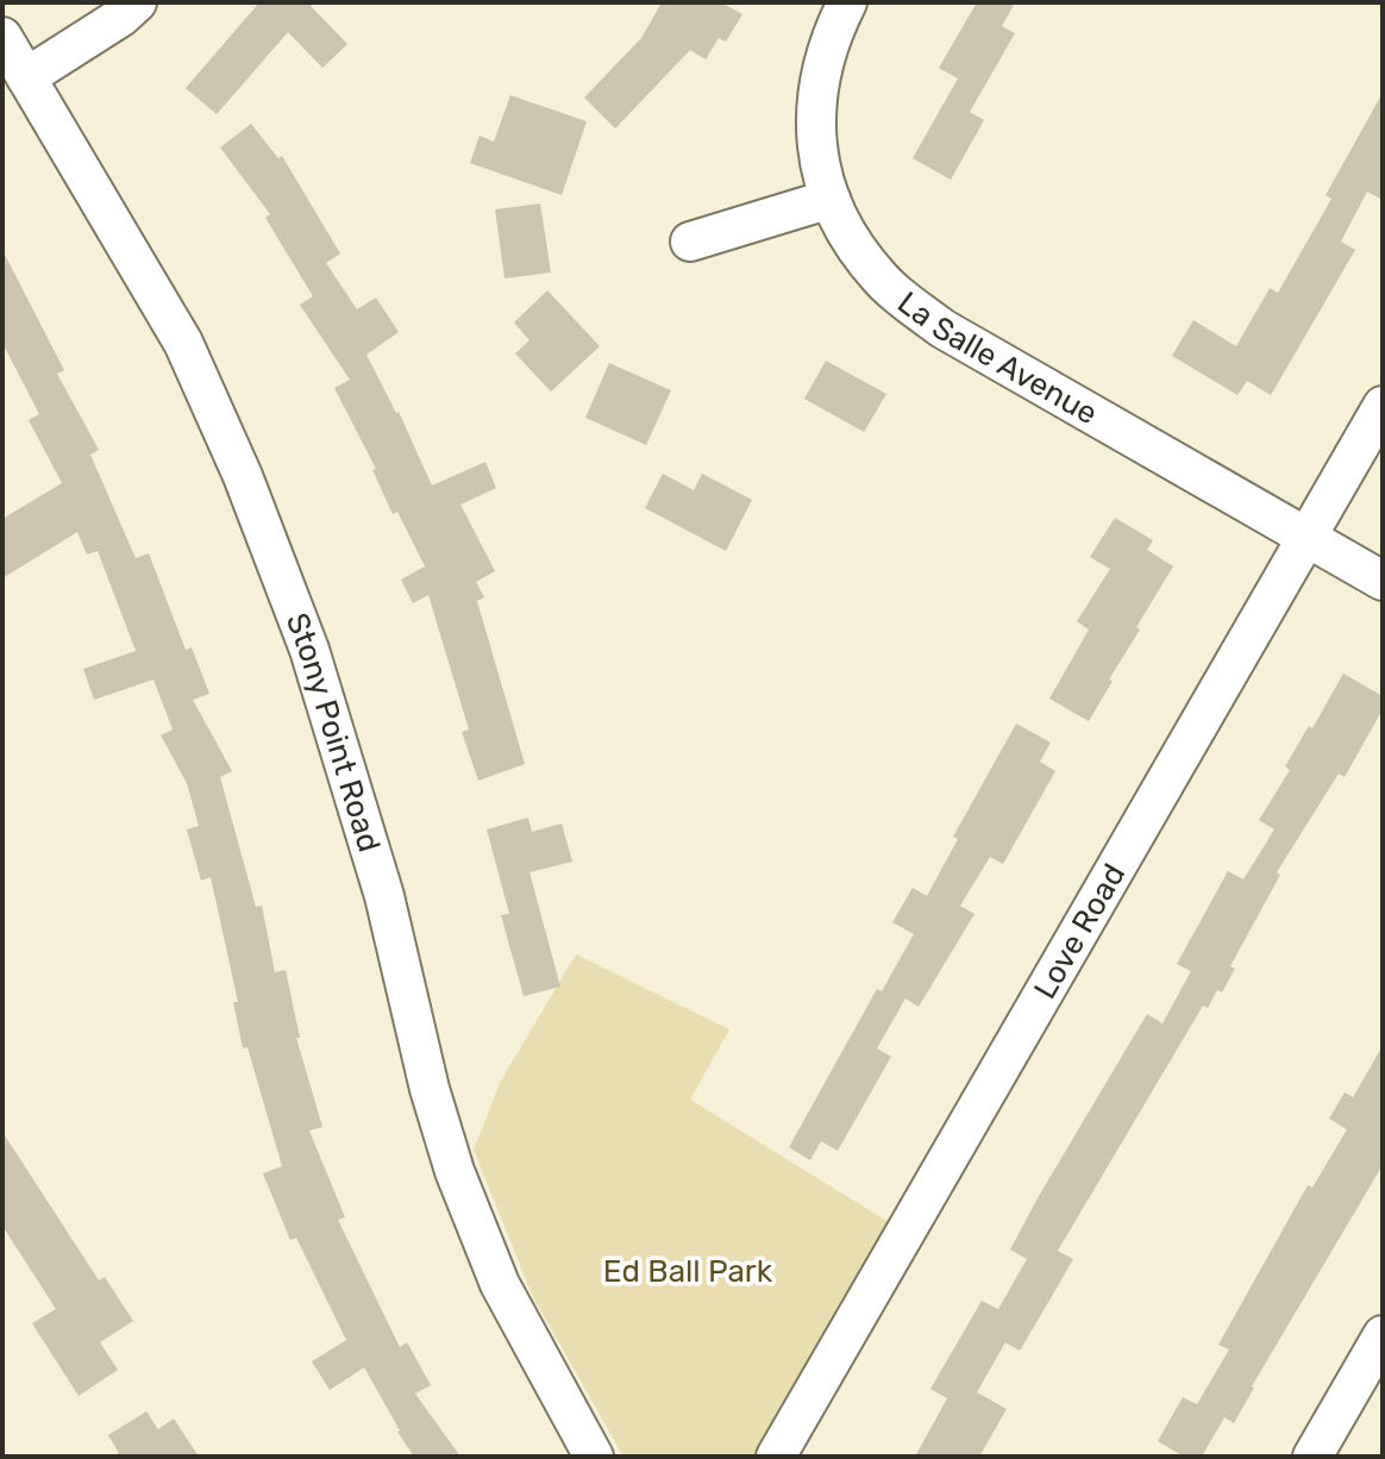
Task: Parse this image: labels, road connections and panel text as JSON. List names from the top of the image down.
{
  "streets": {
    "street": ["La Salle Avenue", "Stony Point Road", "Love Road"]
  },
  "crossings": [
    ["La Salle Avenue", "Love Road"]
  ],
  "parks": ["Ed Ball Park"]
}
